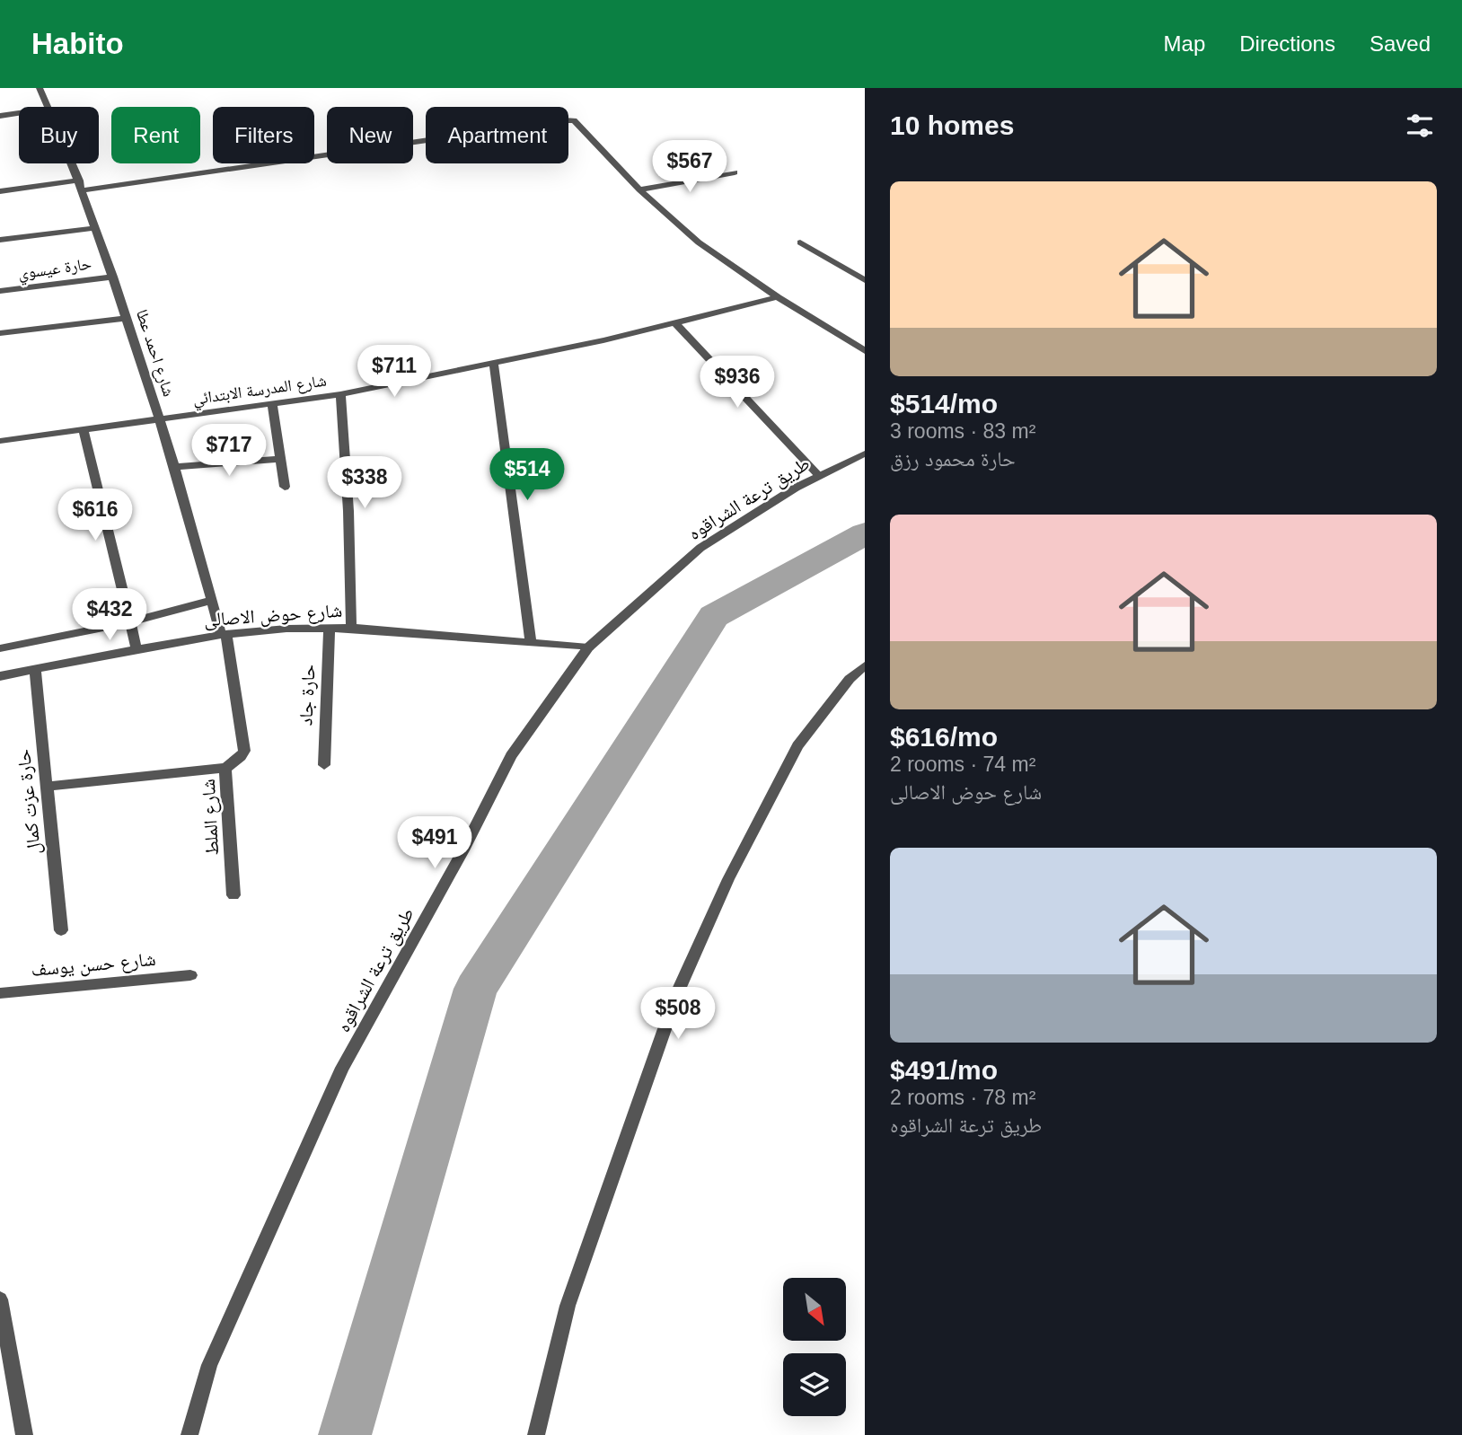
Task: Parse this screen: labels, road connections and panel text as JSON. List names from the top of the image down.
{
  "streets": {
    "street": [
      "حارة عيسوي",
      "شارع احمد عطا",
      "شارع المدرسة الابتدائي",
      "طريق ترعة الشراقوه",
      "شارع حوض الاصالى",
      "حارة جاد",
      "حارة عزت كمال",
      "شارع الملط",
      "شارع حسن يوسف"
    ]
  },
  "crossings": [
    ["حارة عيسوي", "شارع احمد عطا"],
    ["شارع احمد عطا", "شارع المدرسة الابتدائي"],
    ["شارع احمد عطا", "شارع حوض الاصالى"],
    ["شارع احمد عطا", "شارع الملط"],
    ["طريق ترعة الشراقوه", "شارع حوض الاصالى"],
    ["شارع حوض الاصالى", "حارة جاد"],
    ["شارع حوض الاصالى", "حارة عزت كمال"],
    ["شارع حوض الاصالى", "شارع الملط"]
  ],
  "north": "bottom right",
  "page": {
    "header": "Habito",
    "nav": ["Map", "Directions", "Saved"],
    "heading": "10 homes",
    "chip": [
      "Buy",
      "Rent",
      "Filters",
      "New",
      "Apartment"
    ],
    "price": [
      "$567",
      "$711",
      "$936",
      "$717",
      "$514",
      "$338",
      "$616",
      "$432",
      "$491",
      "$508"
    ],
    "list": [
      {
        "name": "$514/mo",
        "note": "3 rooms · 83 m² · حارة محمود رزق"
      },
      {
        "name": "$616/mo",
        "note": "2 rooms · 74 m² · شارع حوض الاصالى"
      },
      {
        "name": "$491/mo",
        "note": "2 rooms · 78 m² · طريق ترعة الشراقوه"
      }
    ]
  }
}
